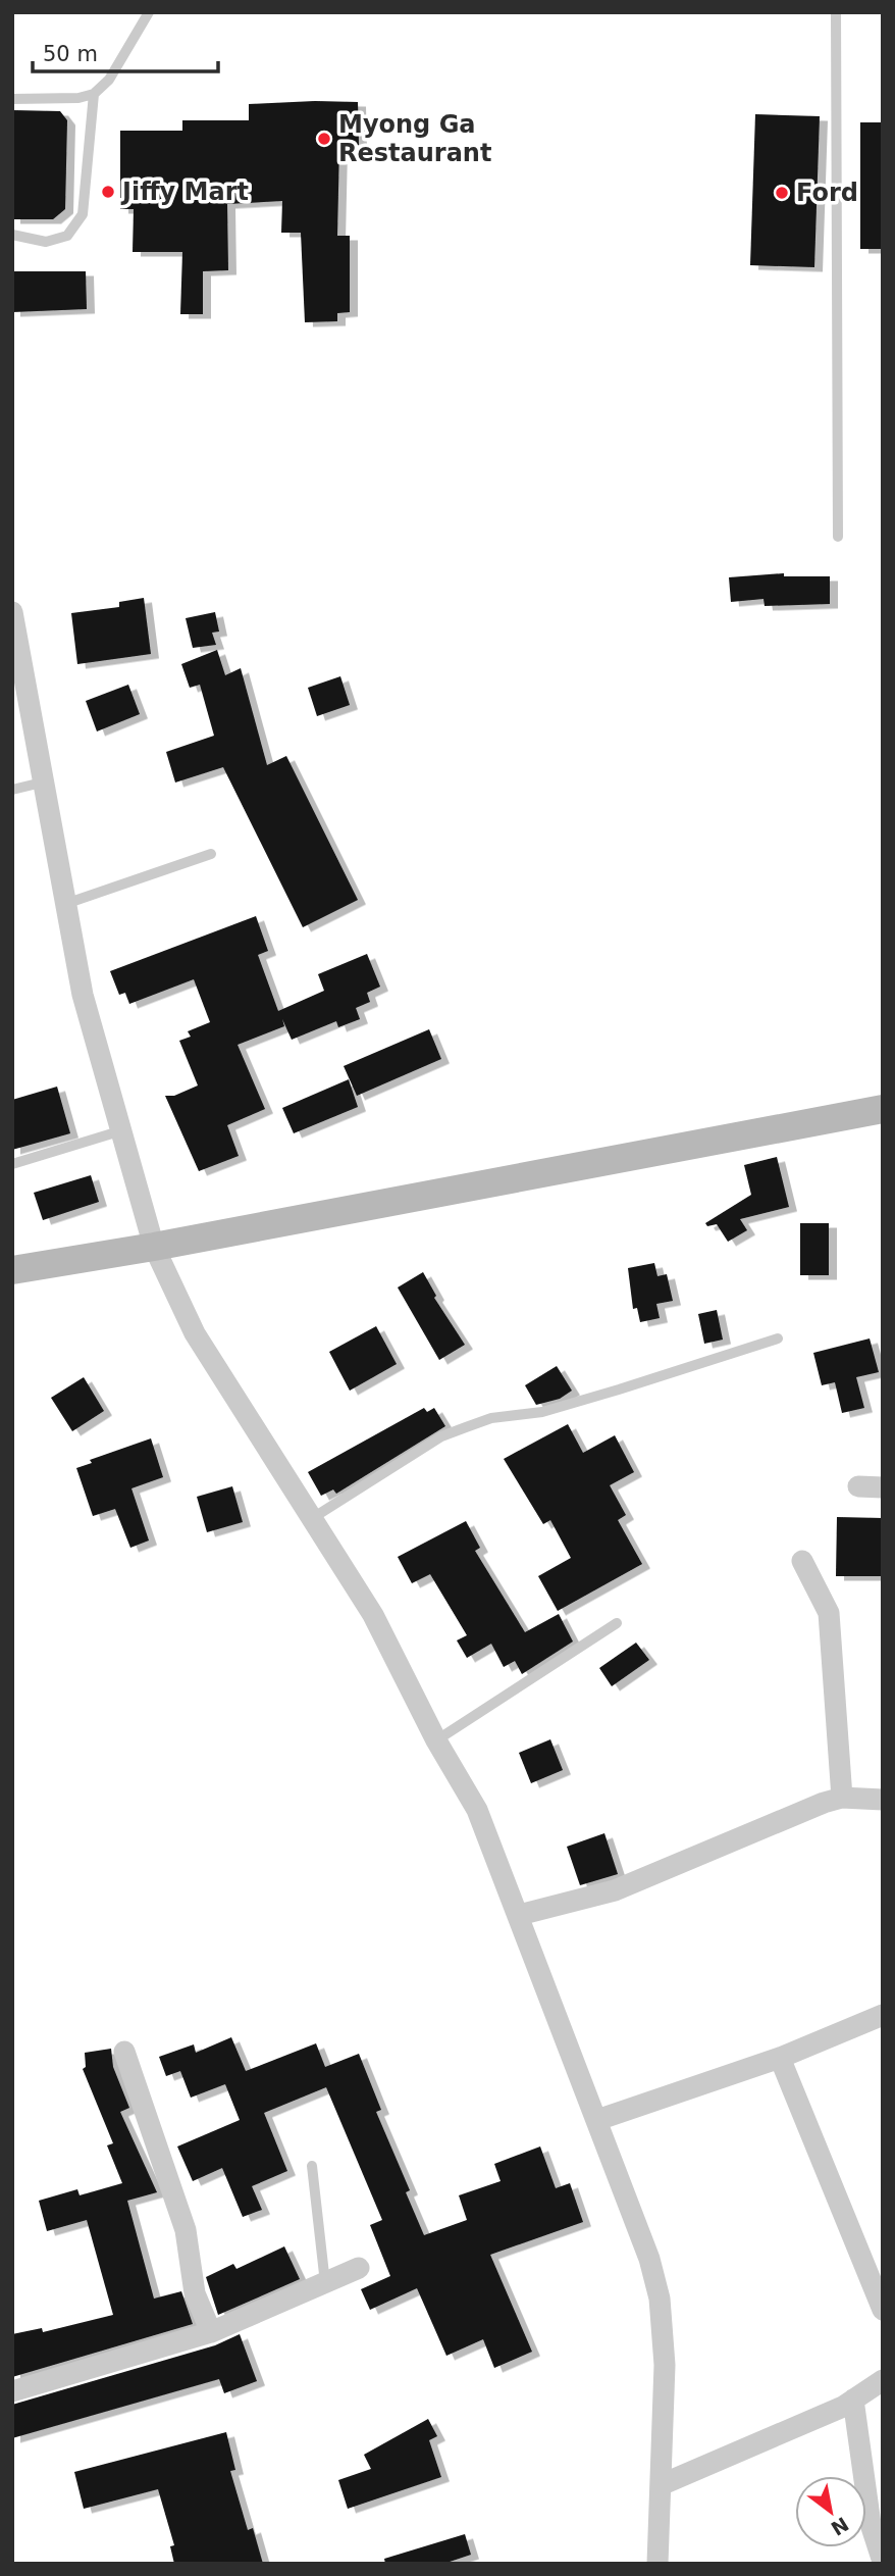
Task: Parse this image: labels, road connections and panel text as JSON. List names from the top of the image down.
{
  "places": ["Myong Ga Restaurant", "Jiffy Mart", "Ford"],
  "scale_bar": "50 m",
  "north": "bottom right"
}
